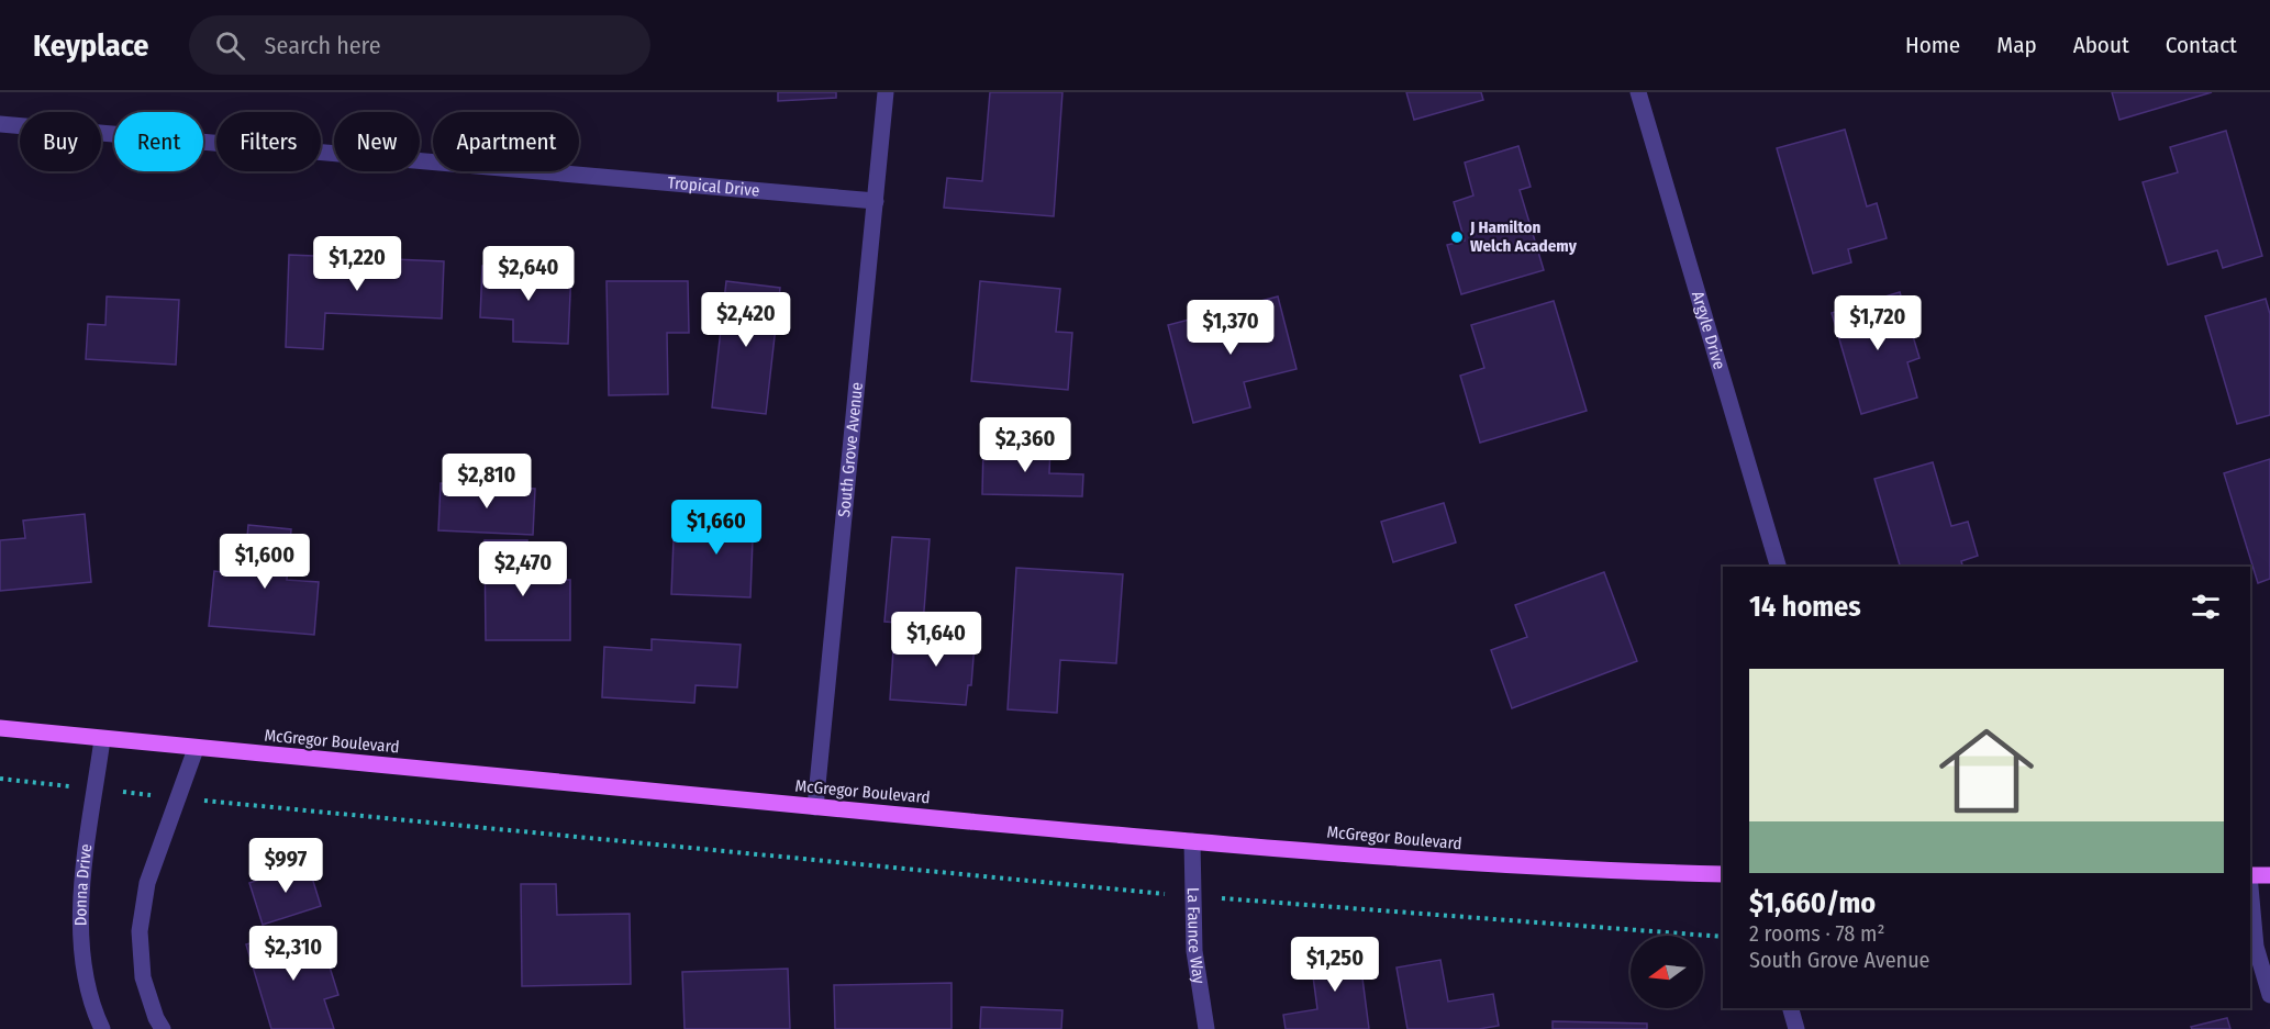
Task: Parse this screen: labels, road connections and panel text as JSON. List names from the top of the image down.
{
  "streets": {
    "main road": ["McGregor Boulevard"],
    "street": [
      "Tropical Drive",
      "Argyle Drive",
      "South Grove Avenue",
      "Donna Drive",
      "La Faunce Way"
    ]
  },
  "crossings": [
    ["Tropical Drive", "South Grove Avenue"],
    ["South Grove Avenue", "McGregor Boulevard"],
    ["McGregor Boulevard", "Donna Drive"],
    ["McGregor Boulevard", "La Faunce Way"]
  ],
  "places": ["J Hamilton Welch Academy"],
  "north": "left",
  "page": {
    "header": "Keyplace",
    "search": "Search here",
    "nav": [
      "Home",
      "Map",
      "About",
      "Contact"
    ],
    "chip": [
      "Buy",
      "Rent",
      "Filters",
      "New",
      "Apartment"
    ],
    "price": [
      "$1,220",
      "$2,640",
      "$2,420",
      "$1,720",
      "$1,370",
      "$2,360",
      "$2,810",
      "$1,660",
      "$1,600",
      "$2,470",
      "$1,640",
      "$997",
      "$2,310",
      "$1,250"
    ],
    "heading": "14 homes",
    "list": [
      {
        "name": "$1,660/mo",
        "note": "2 rooms · 78 m² · South Grove Avenue"
      }
    ]
  }
}
